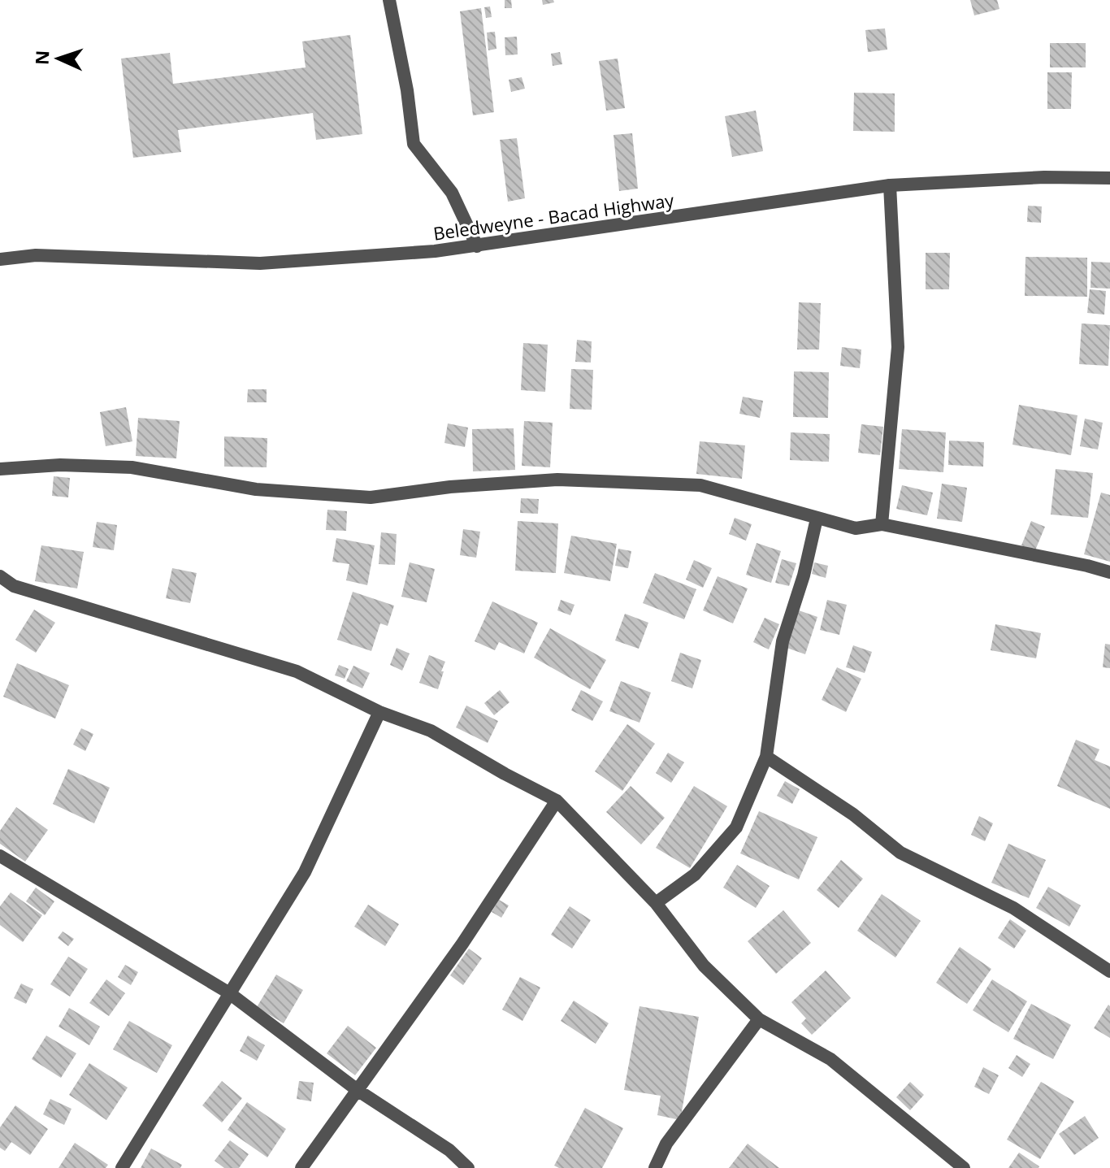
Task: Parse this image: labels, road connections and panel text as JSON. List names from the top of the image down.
{
  "streets": {
    "street": ["Beledweyne - Bacad Highway"]
  },
  "north": "left"
}
